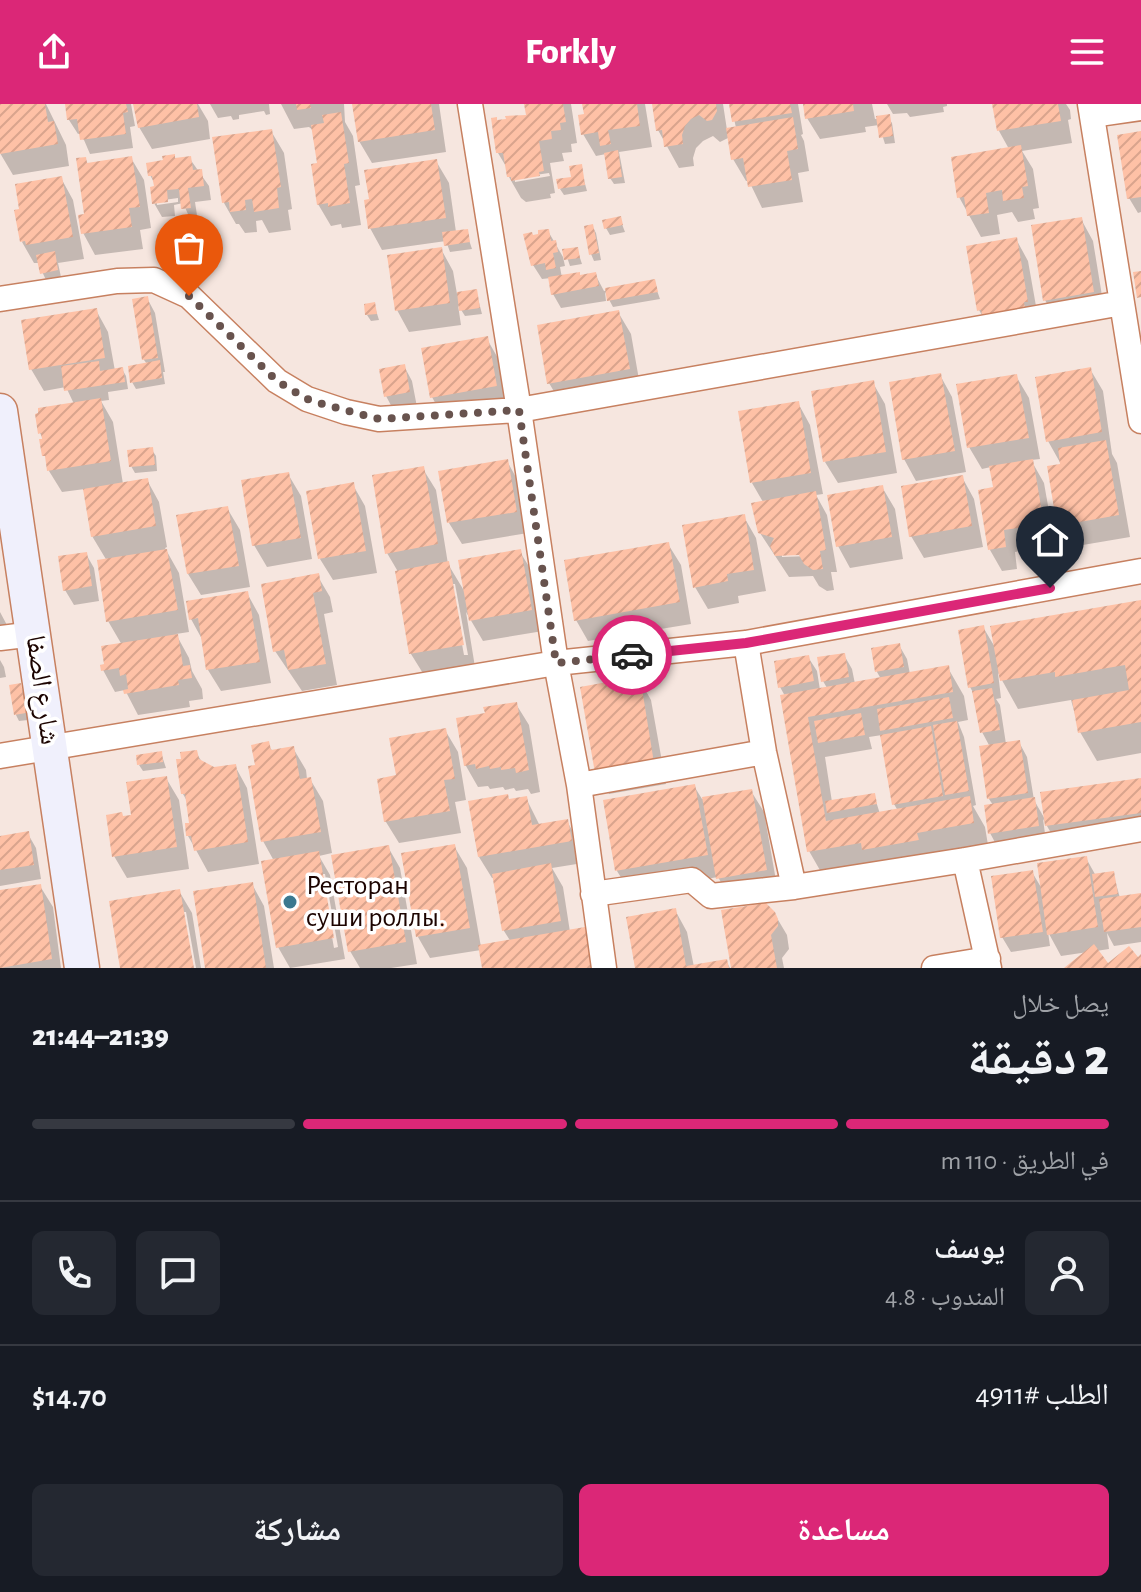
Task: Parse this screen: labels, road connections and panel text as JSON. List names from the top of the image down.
{
  "streets": {
    "street": ["شارع الصفا"]
  },
  "places": ["Ресторан суши роллы."],
  "page": {
    "header": "Forkly",
    "heading": ["2 دقيقة", "يصل خلال", "21:39–21:44"],
    "panel": [
      "يوسف",
      "المندوب · 4.8",
      "الطلب #4911",
      "$14.70"
    ],
    "bar": "في الطريق · 110 m",
    "buttons": ["مساعدة", "مشاركة"]
  }
}
